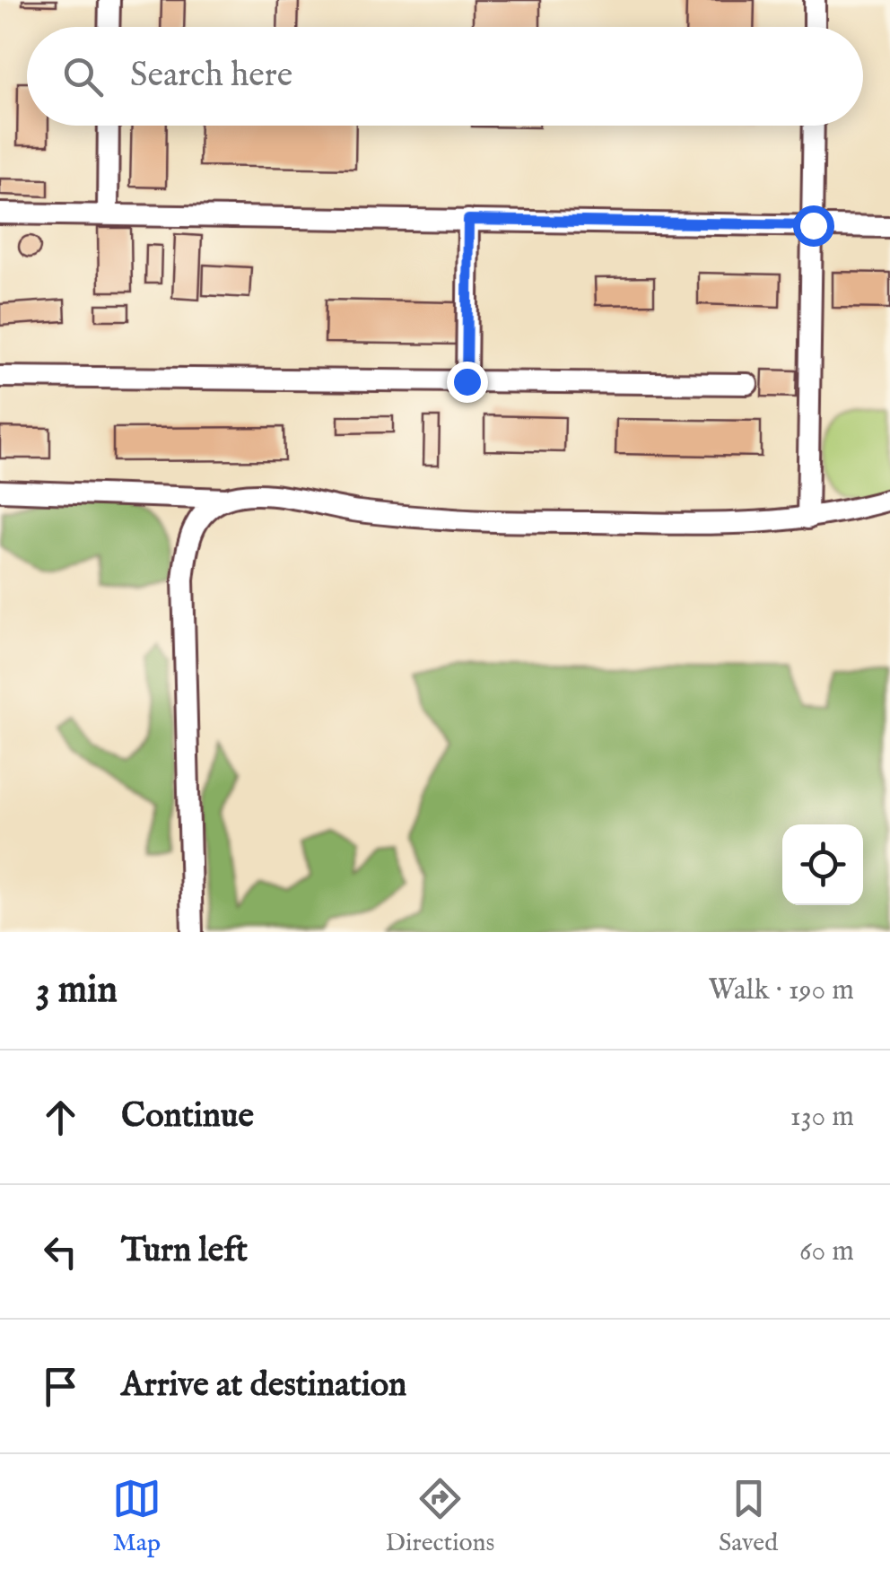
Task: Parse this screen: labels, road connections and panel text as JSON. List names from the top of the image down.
{
  "page": {
    "search": "Search here",
    "heading": ["3 min", "Walk · 190 m"],
    "list": [
      ["Continue", "130 m"],
      ["Turn left", "60 m"],
      "Arrive at destination"
    ],
    "nav": ["Map", "Directions", "Saved"]
  }
}
